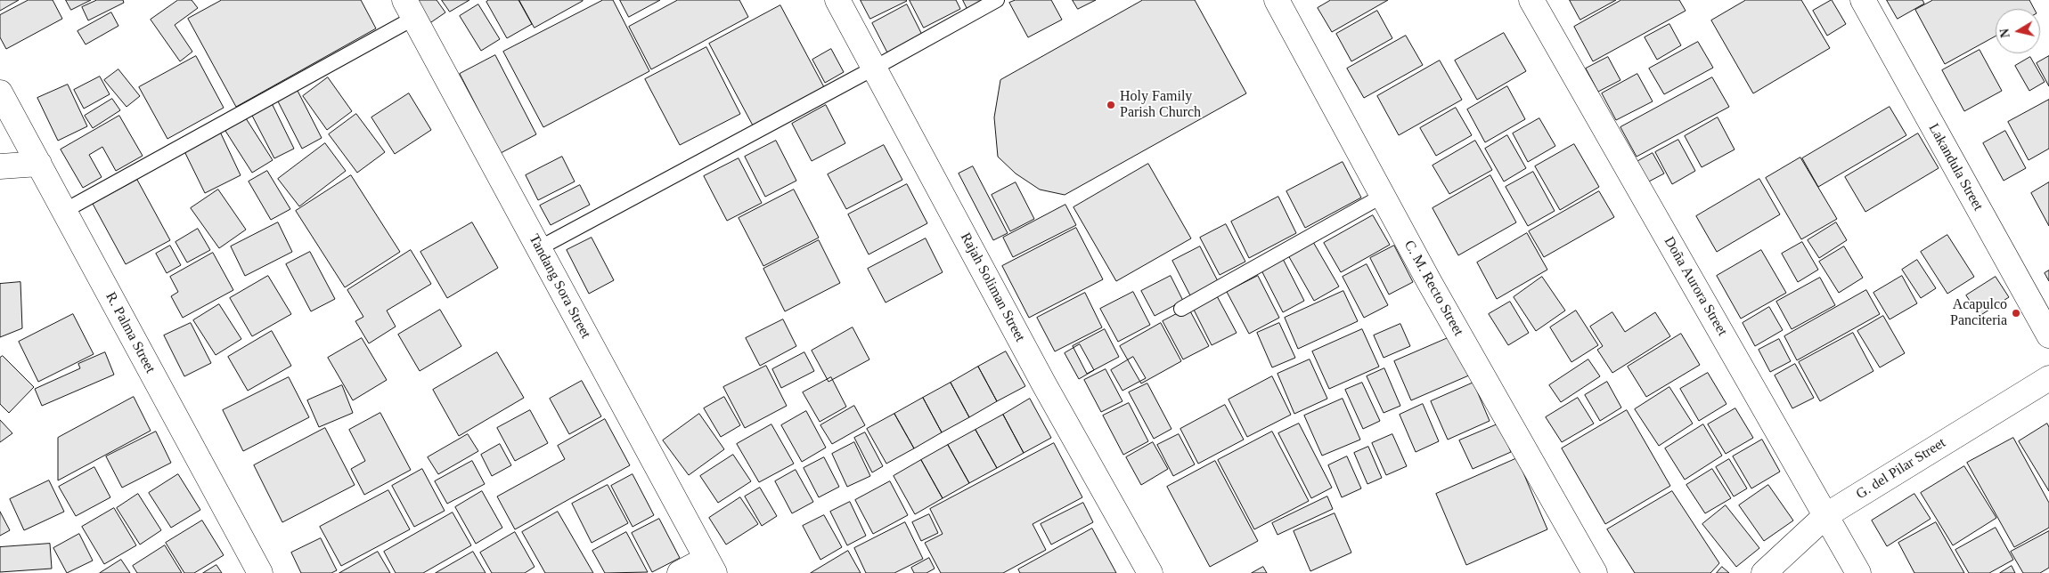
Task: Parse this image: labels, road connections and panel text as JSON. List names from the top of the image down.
{
  "streets": {
    "street": [
      "Lakandula Street",
      "Tandang Sora Street",
      "Doña Aurora Street",
      "Rajah Soliman Street",
      "C. M. Recto Street",
      "R. Palma Street",
      "G. del Pilar Street"
    ]
  },
  "crossings": [
    ["Doña Aurora Street", "G. del Pilar Street"]
  ],
  "places": ["Holy Family Parish Church", "Acapulco Panciteria"],
  "north": "left"
}
